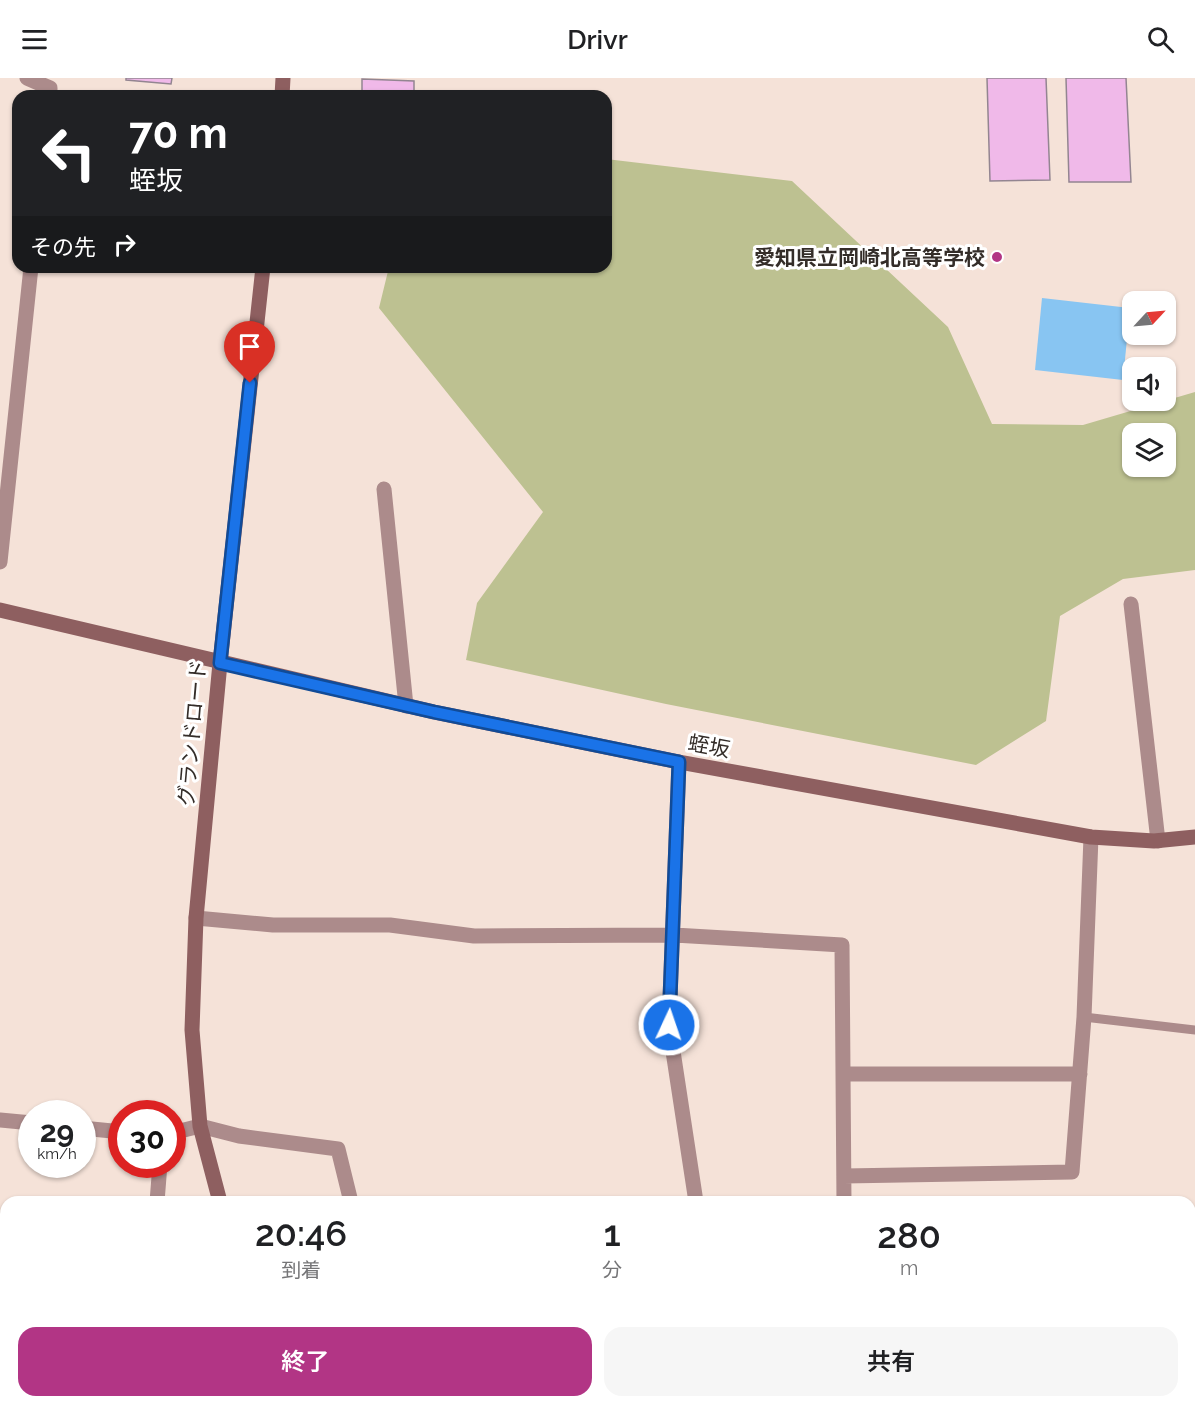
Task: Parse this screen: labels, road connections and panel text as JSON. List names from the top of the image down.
{
  "streets": {
    "street": ["グランドロード", "蛭坂"]
  },
  "crossings": [
    ["グランドロード", "蛭坂"]
  ],
  "places": ["愛知県立岡崎北高等学校"],
  "north": "top right",
  "page": {
    "header": "Drivr",
    "turn": ["70 m", "蛭坂"],
    "then": "その先",
    "speed": "29 km/h",
    "limit": "30",
    "eta": [
      "20:46",
      "到着",
      "1",
      "分",
      "280",
      "m"
    ],
    "buttons": ["終了", "共有"]
  }
}
